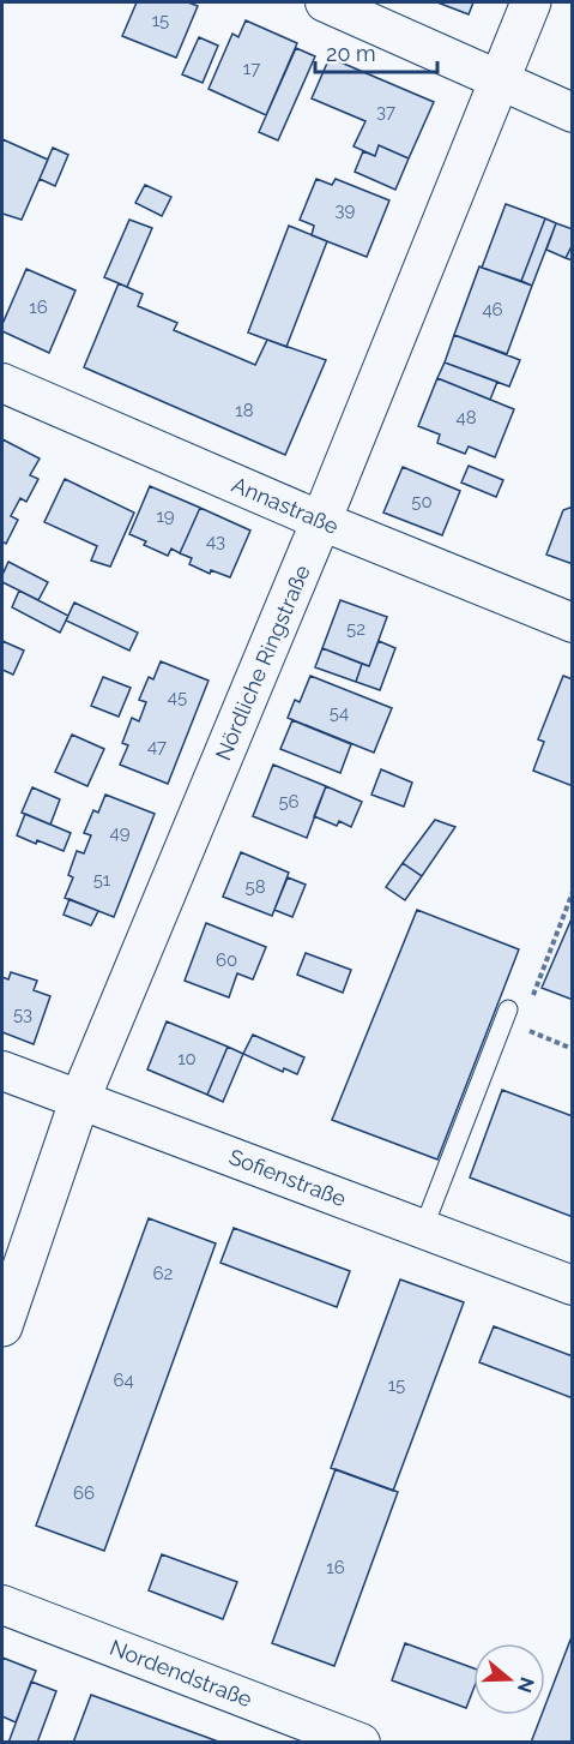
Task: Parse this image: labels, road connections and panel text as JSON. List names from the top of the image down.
{
  "streets": {
    "street": [
      "Annastraße",
      "Nördliche Ringstraße",
      "Sofienstraße",
      "Nordendstraße"
    ]
  },
  "crossings": [
    ["Annastraße", "Nördliche Ringstraße"],
    ["Nördliche Ringstraße", "Sofienstraße"]
  ],
  "house_numbers": [
    "15",
    "17",
    "37",
    "39",
    "16",
    "46",
    "18",
    "48",
    "50",
    "19",
    "43",
    "52",
    "45",
    "54",
    "47",
    "56",
    "49",
    "51",
    "58",
    "60",
    "53",
    "10",
    "62",
    "64",
    "15",
    "66",
    "16"
  ],
  "scale_bar": "20 m",
  "north": "right"
}
